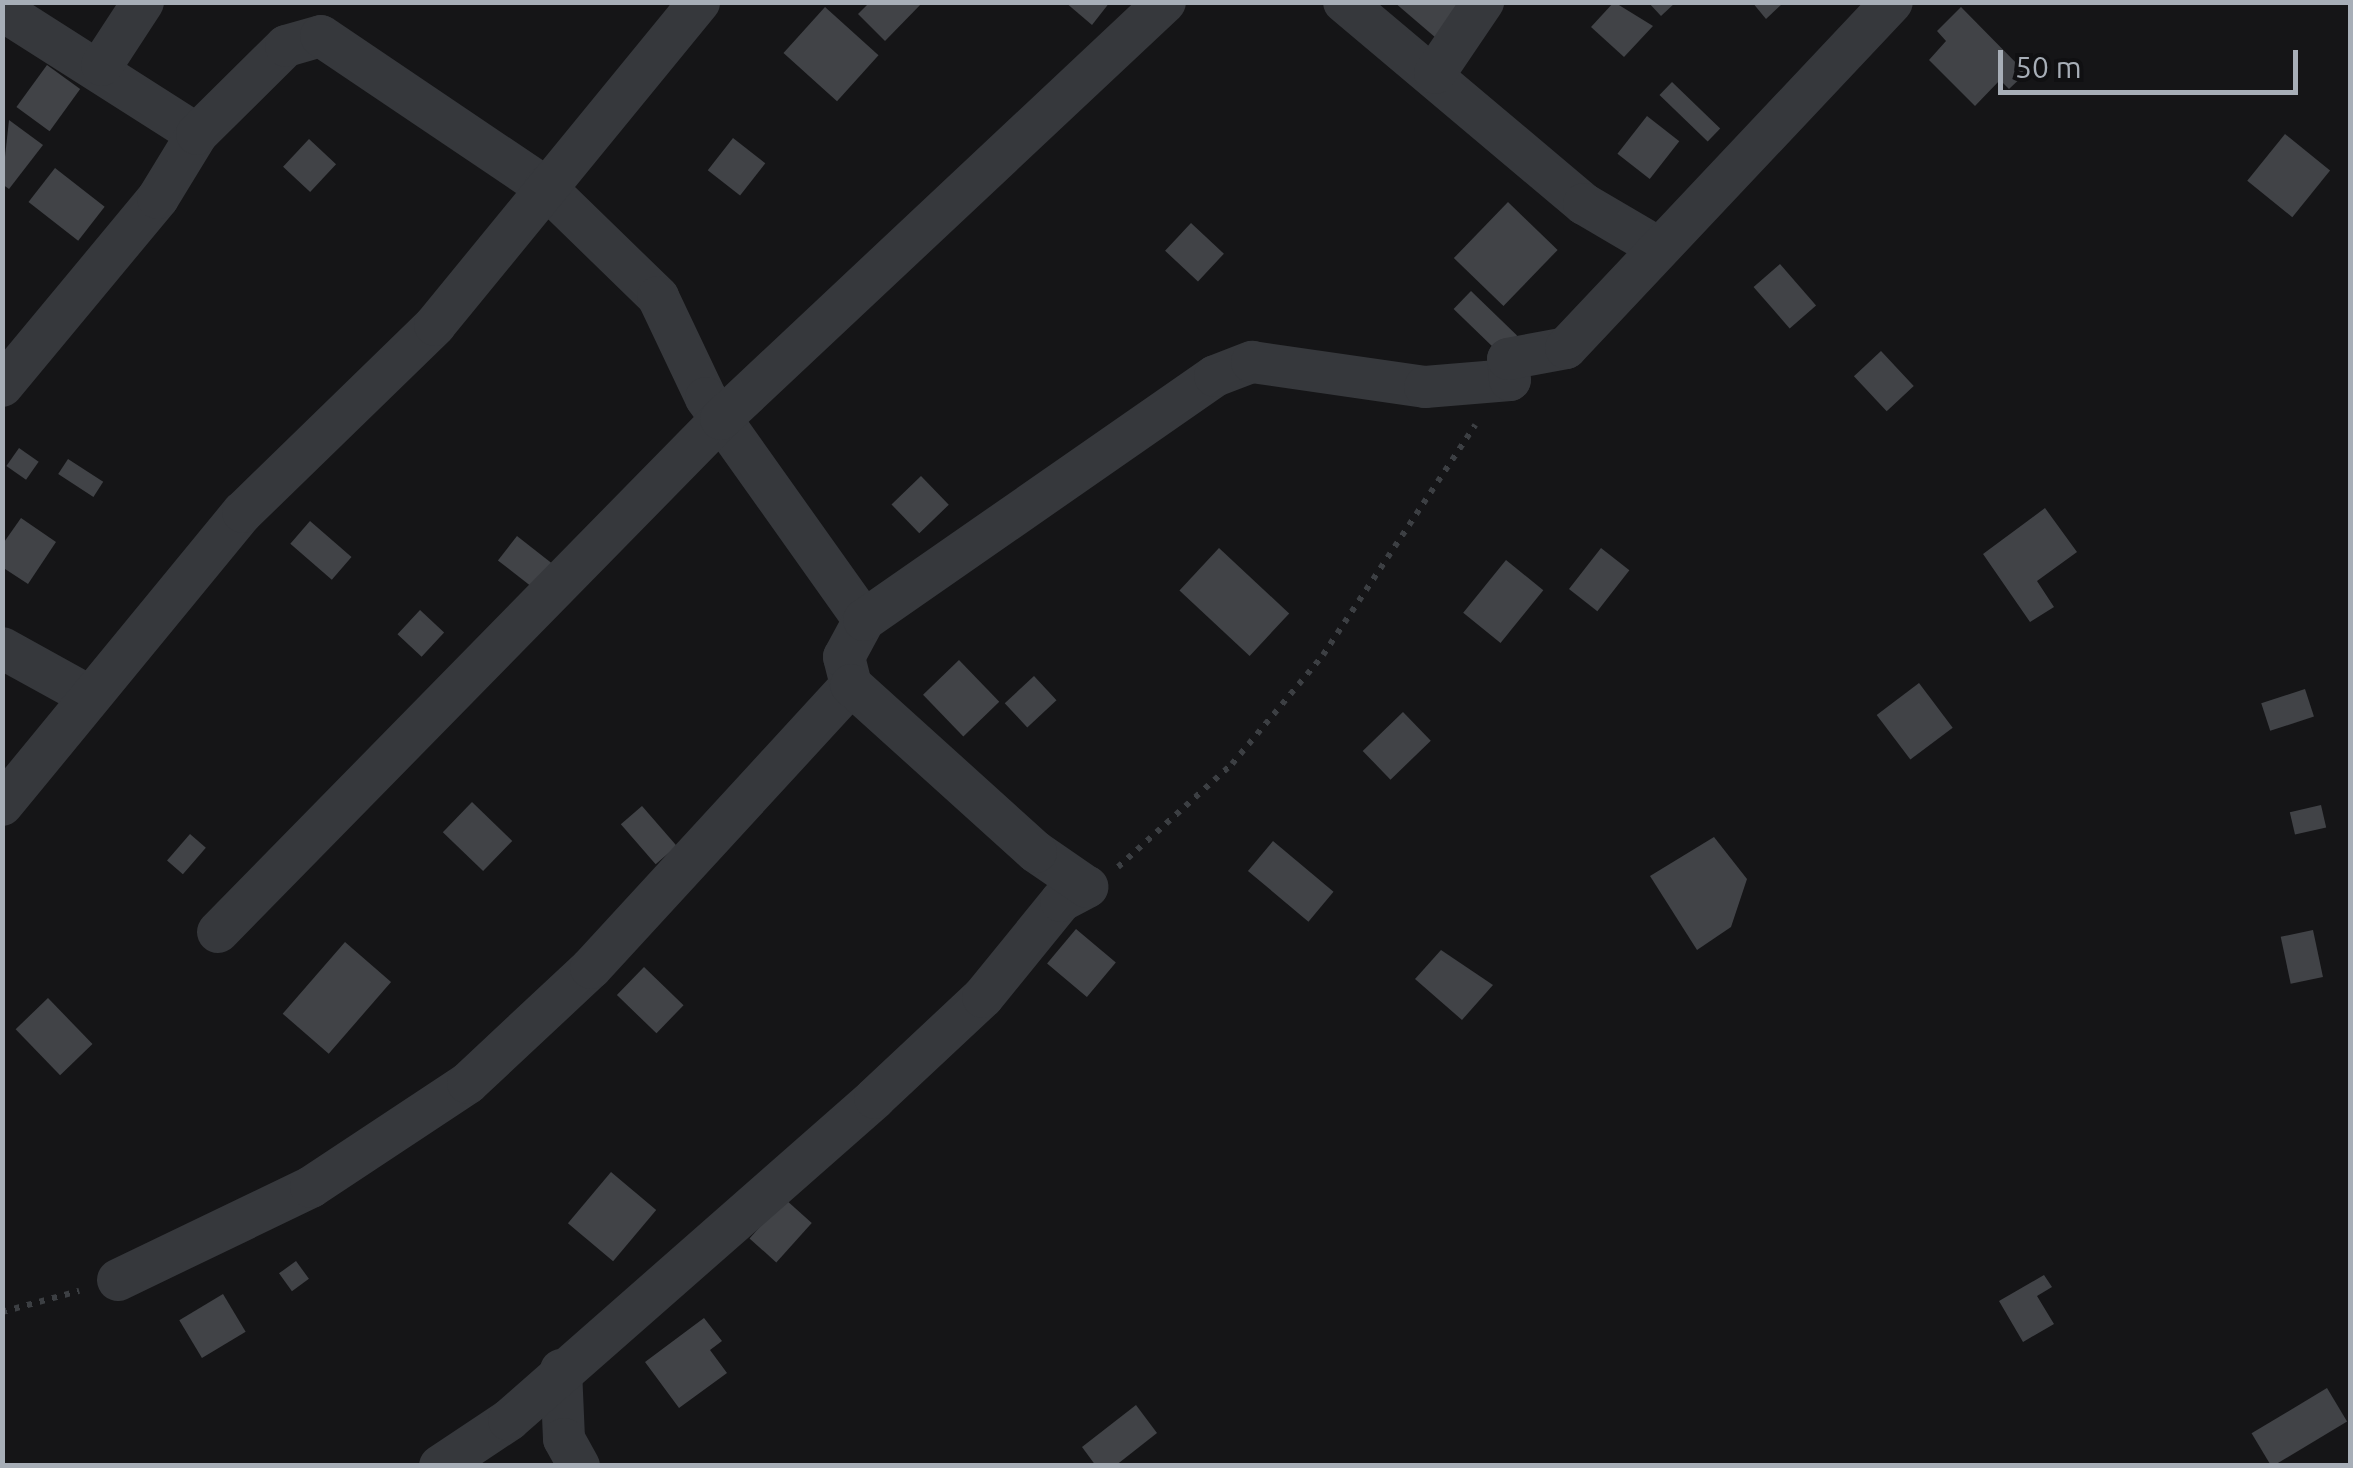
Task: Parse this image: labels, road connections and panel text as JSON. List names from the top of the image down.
{
  "scale_bar": "50 m"
}
